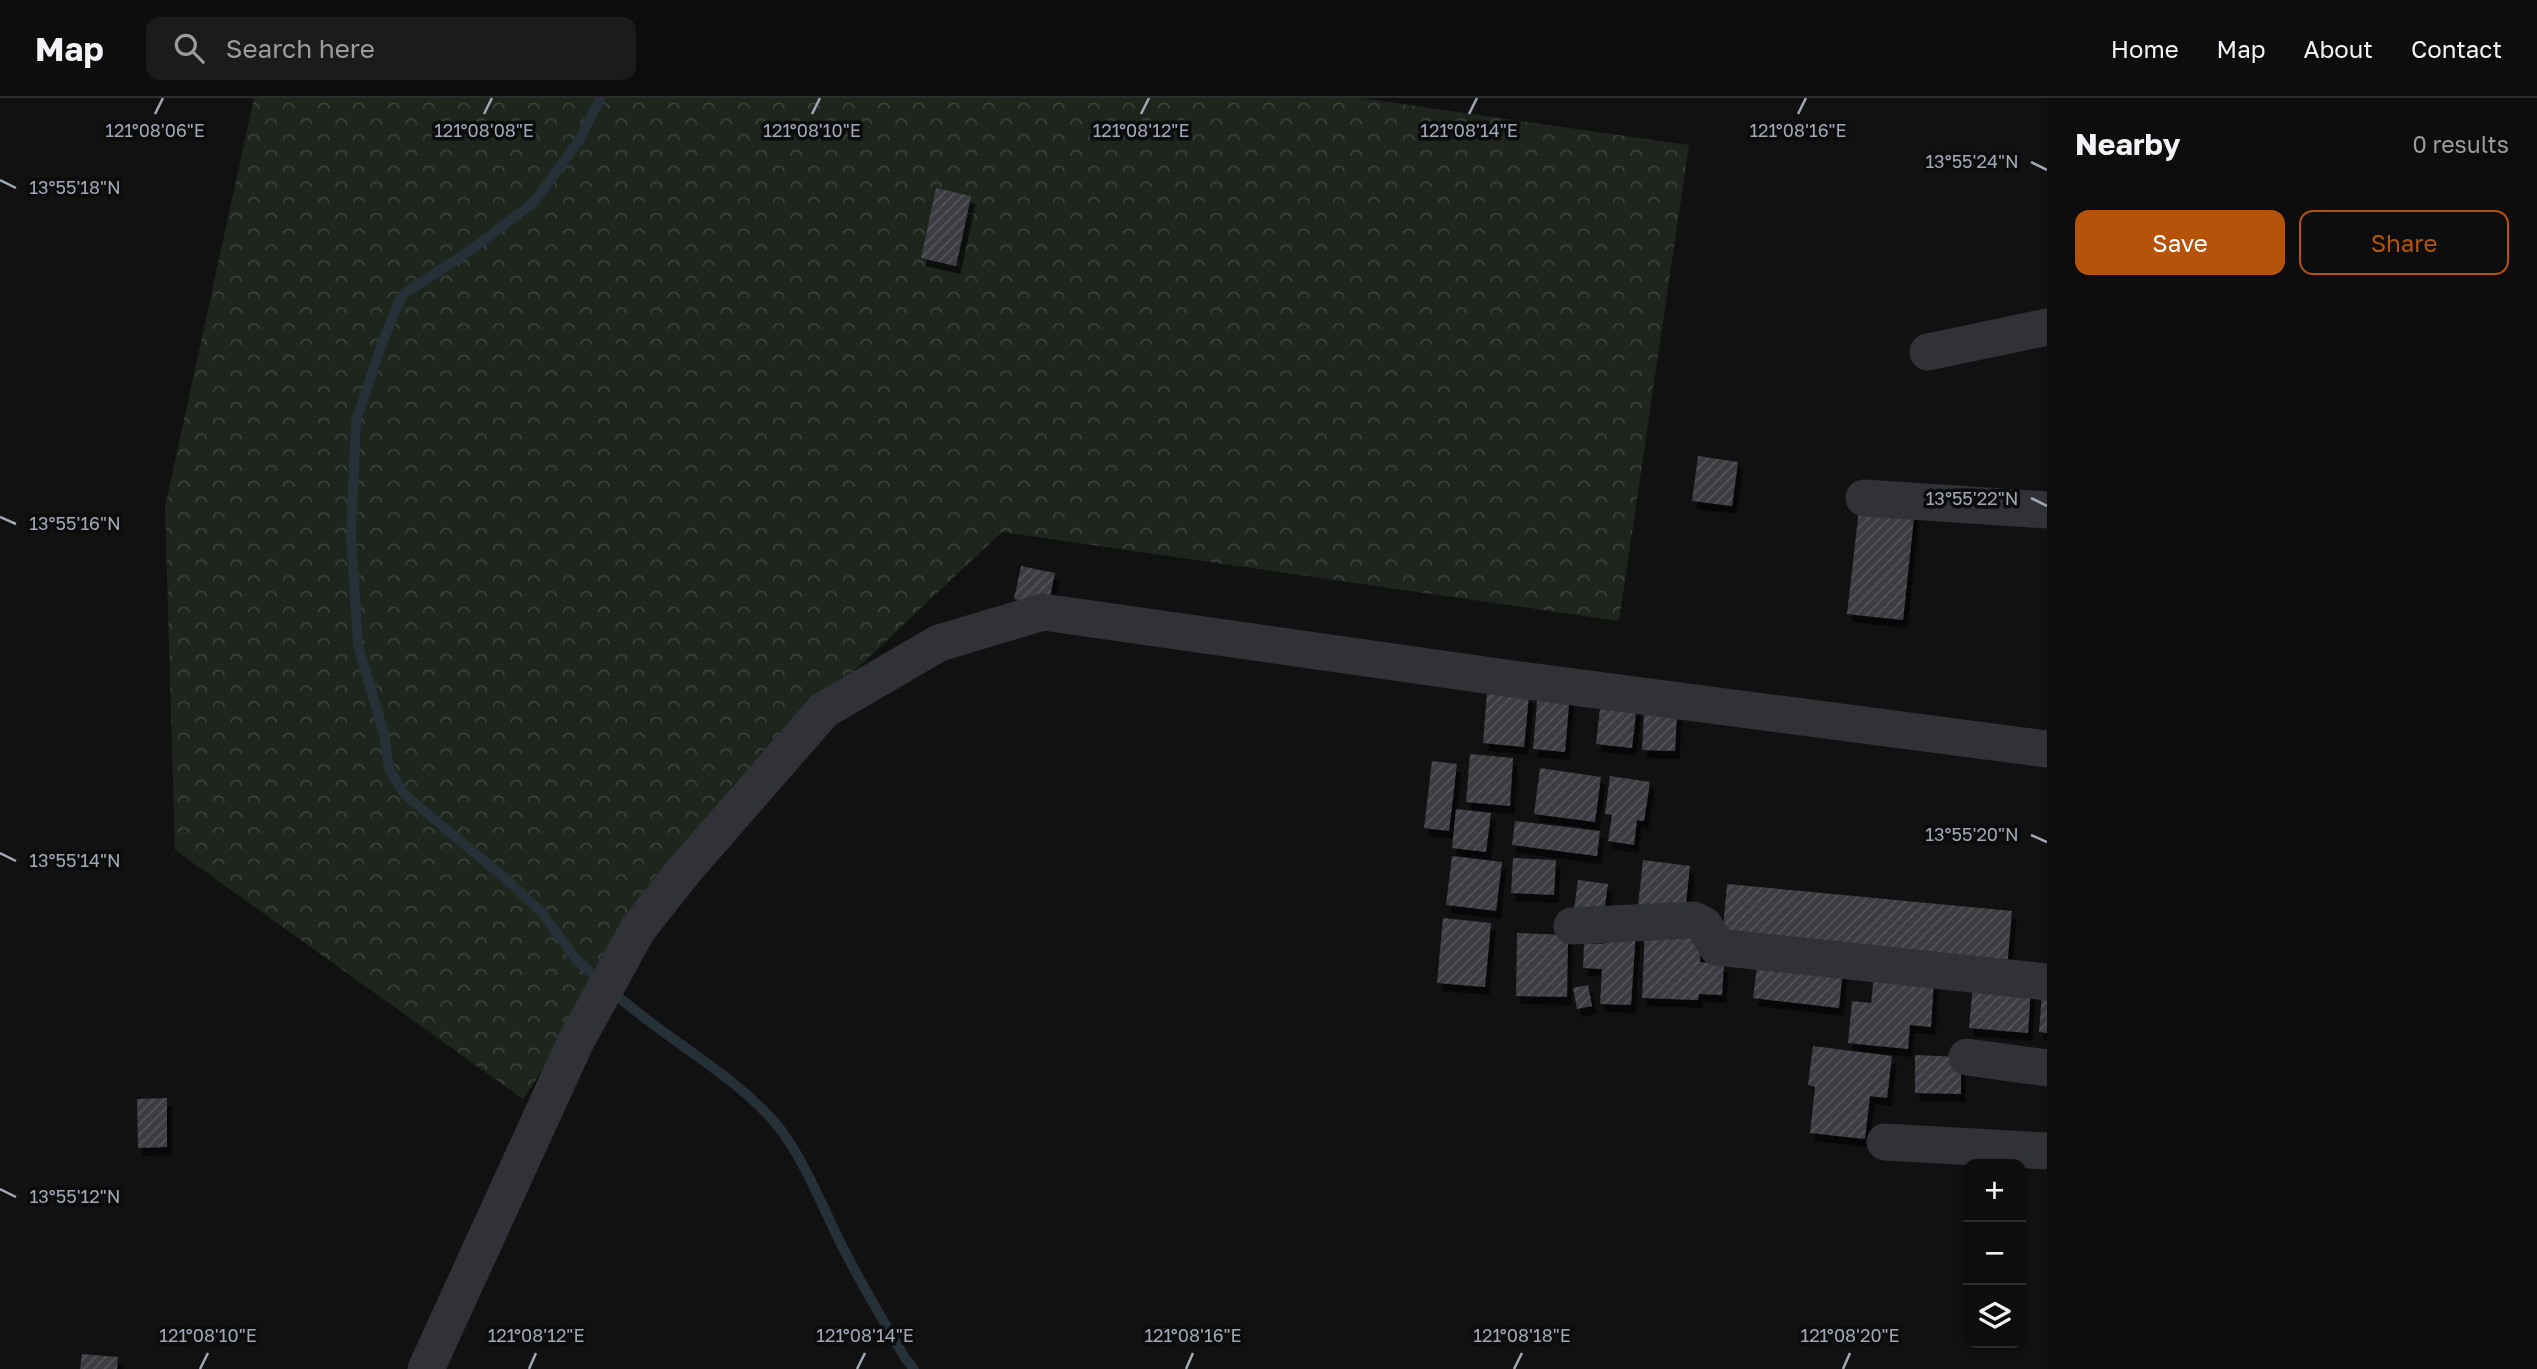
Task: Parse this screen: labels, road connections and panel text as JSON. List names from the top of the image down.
{
  "page": {
    "header": "Map",
    "search": "Search here",
    "nav": [
      "Home",
      "Map",
      "About",
      "Contact"
    ],
    "heading": ["Nearby", "0 results"],
    "buttons": ["Save", "Share"],
    "map_buttons": ["+", "−"]
  },
  "coordinates": [
    "121°08'06\"E",
    "121°08'08\"E",
    "121°08'10\"E",
    "121°08'12\"E",
    "121°08'14\"E",
    "121°08'16\"E",
    "13°55'24\"N",
    "13°55'18\"N",
    "13°55'22\"N",
    "13°55'16\"N",
    "13°55'20\"N",
    "13°55'14\"N",
    "13°55'12\"N",
    "121°08'18\"E",
    "121°08'20\"E"
  ]
}
